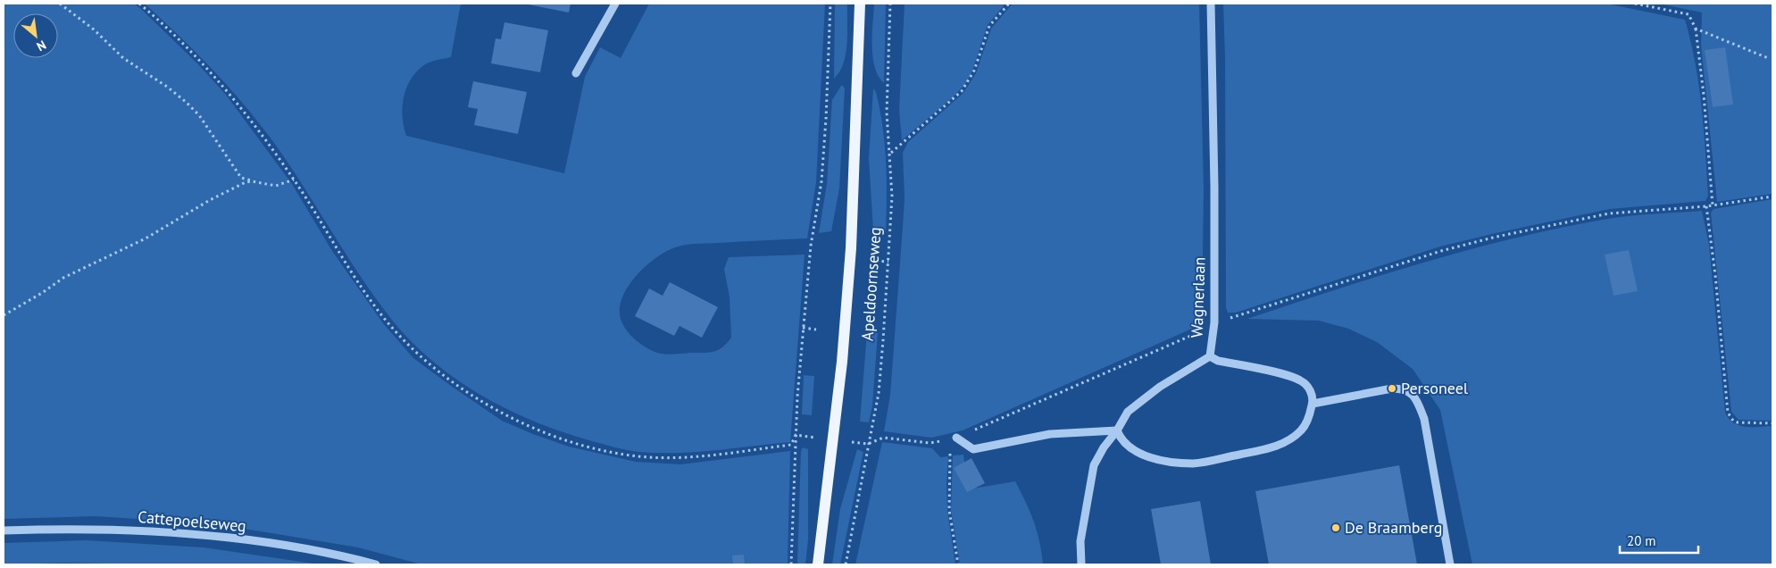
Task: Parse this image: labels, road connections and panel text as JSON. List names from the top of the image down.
{
  "streets": {
    "main road": ["Apeldoornseweg"],
    "street": ["Wagnerlaan", "Cattepoelseweg"]
  },
  "places": ["Personeel", "De Braamberg"],
  "scale_bar": "20 m",
  "north": "bottom right"
}
